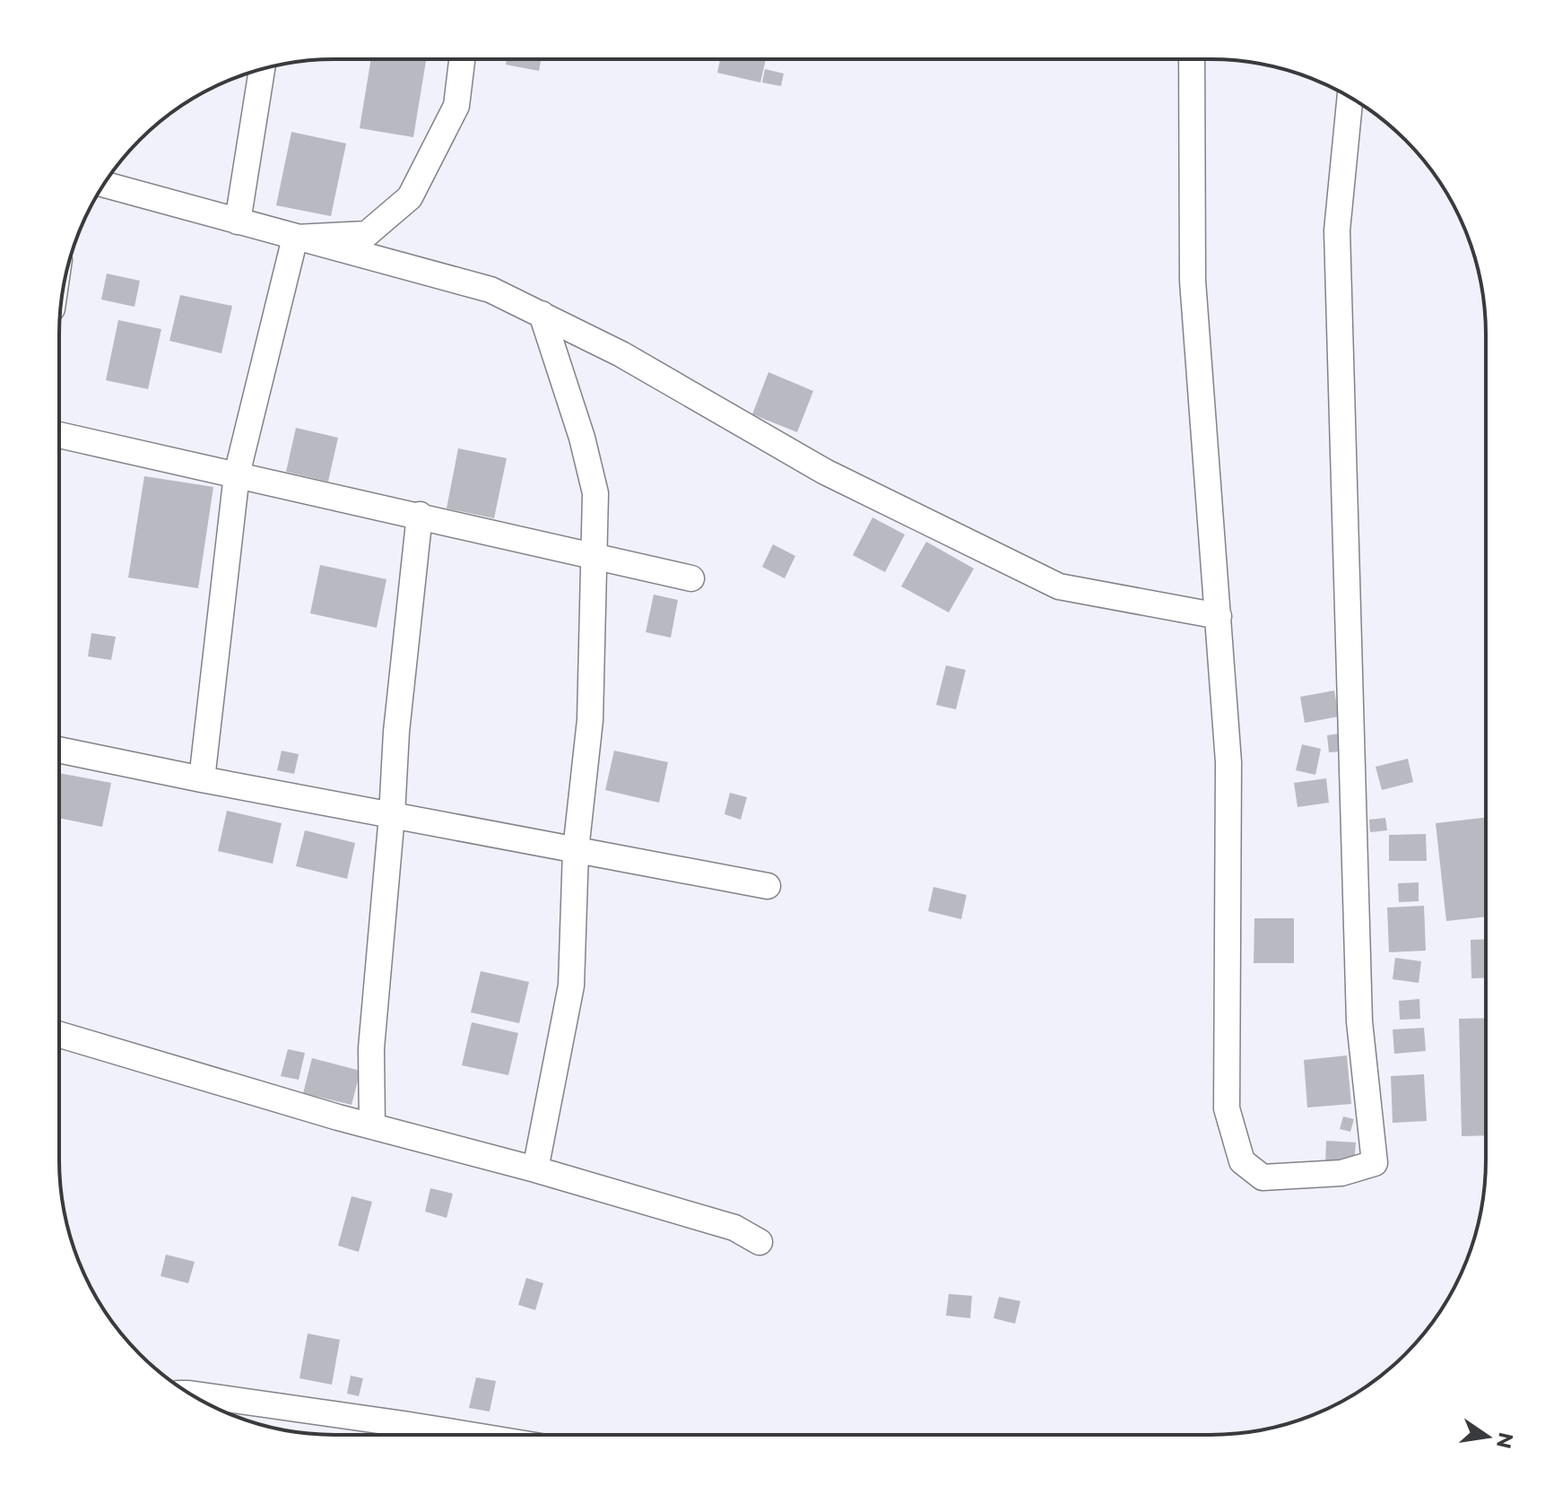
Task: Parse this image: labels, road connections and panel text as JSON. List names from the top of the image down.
{
  "north": "right"
}
